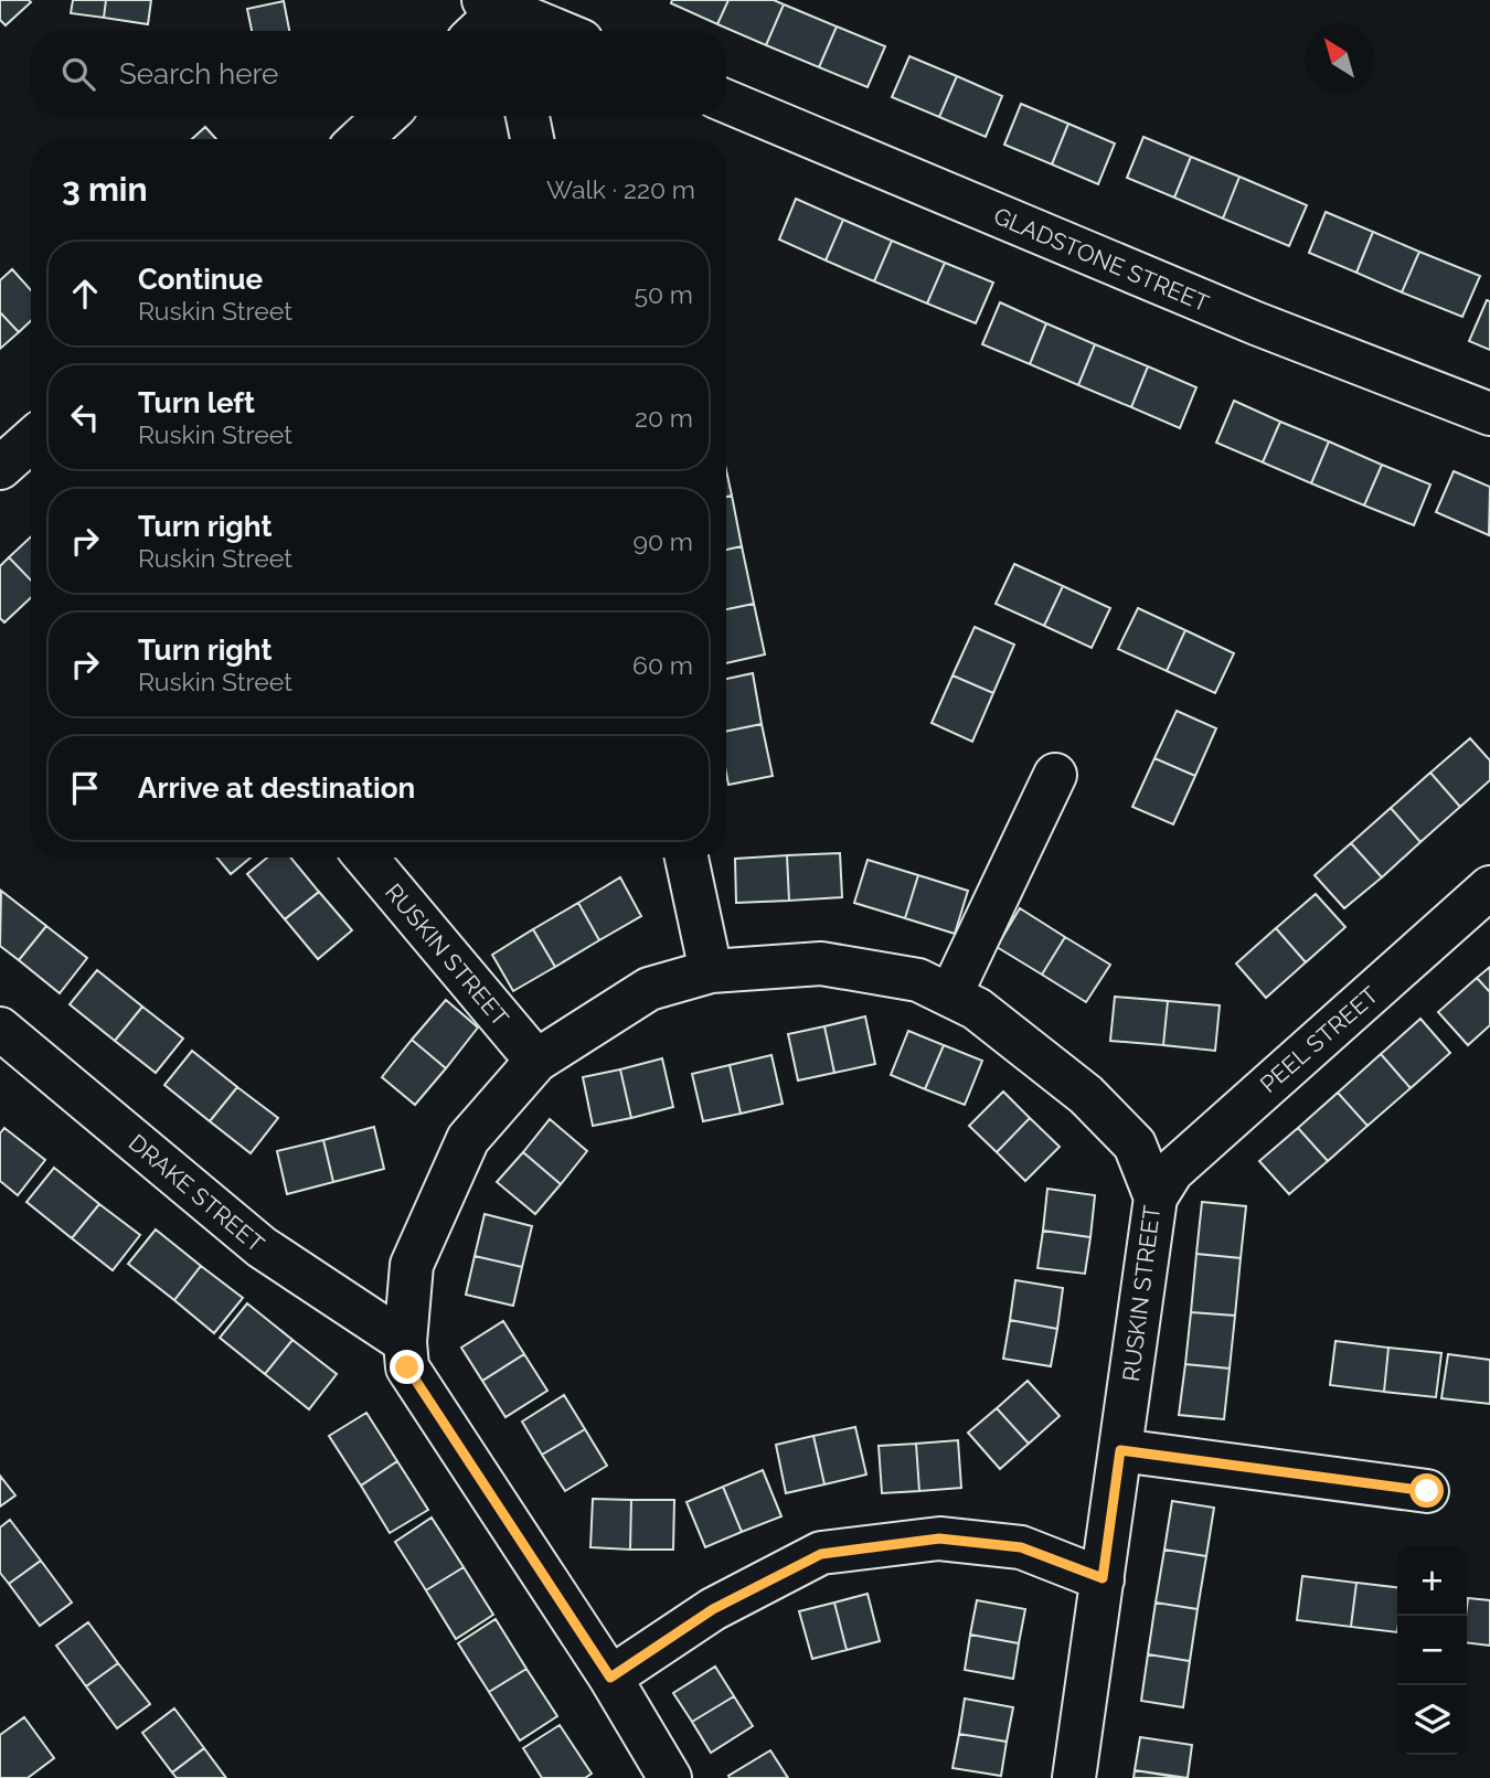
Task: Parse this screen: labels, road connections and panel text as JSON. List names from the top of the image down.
{
  "streets": {
    "street": [
      "GLADSTONE STREET",
      "RUSKIN STREET",
      "PEEL STREET",
      "DRAKE STREET"
    ]
  },
  "crossings": [
    ["RUSKIN STREET", "PEEL STREET"],
    ["RUSKIN STREET", "DRAKE STREET"]
  ],
  "north": "top left",
  "page": {
    "search": "Search here",
    "heading": ["3 min", "Walk · 220 m"],
    "list": [
      ["Continue", "Ruskin Street", "50 m"],
      ["Turn left", "Ruskin Street", "20 m"],
      ["Turn right", "Ruskin Street", "90 m"],
      ["Turn right", "Ruskin Street", "60 m"],
      "Arrive at destination"
    ],
    "map_buttons": ["+", "−"]
  }
}
